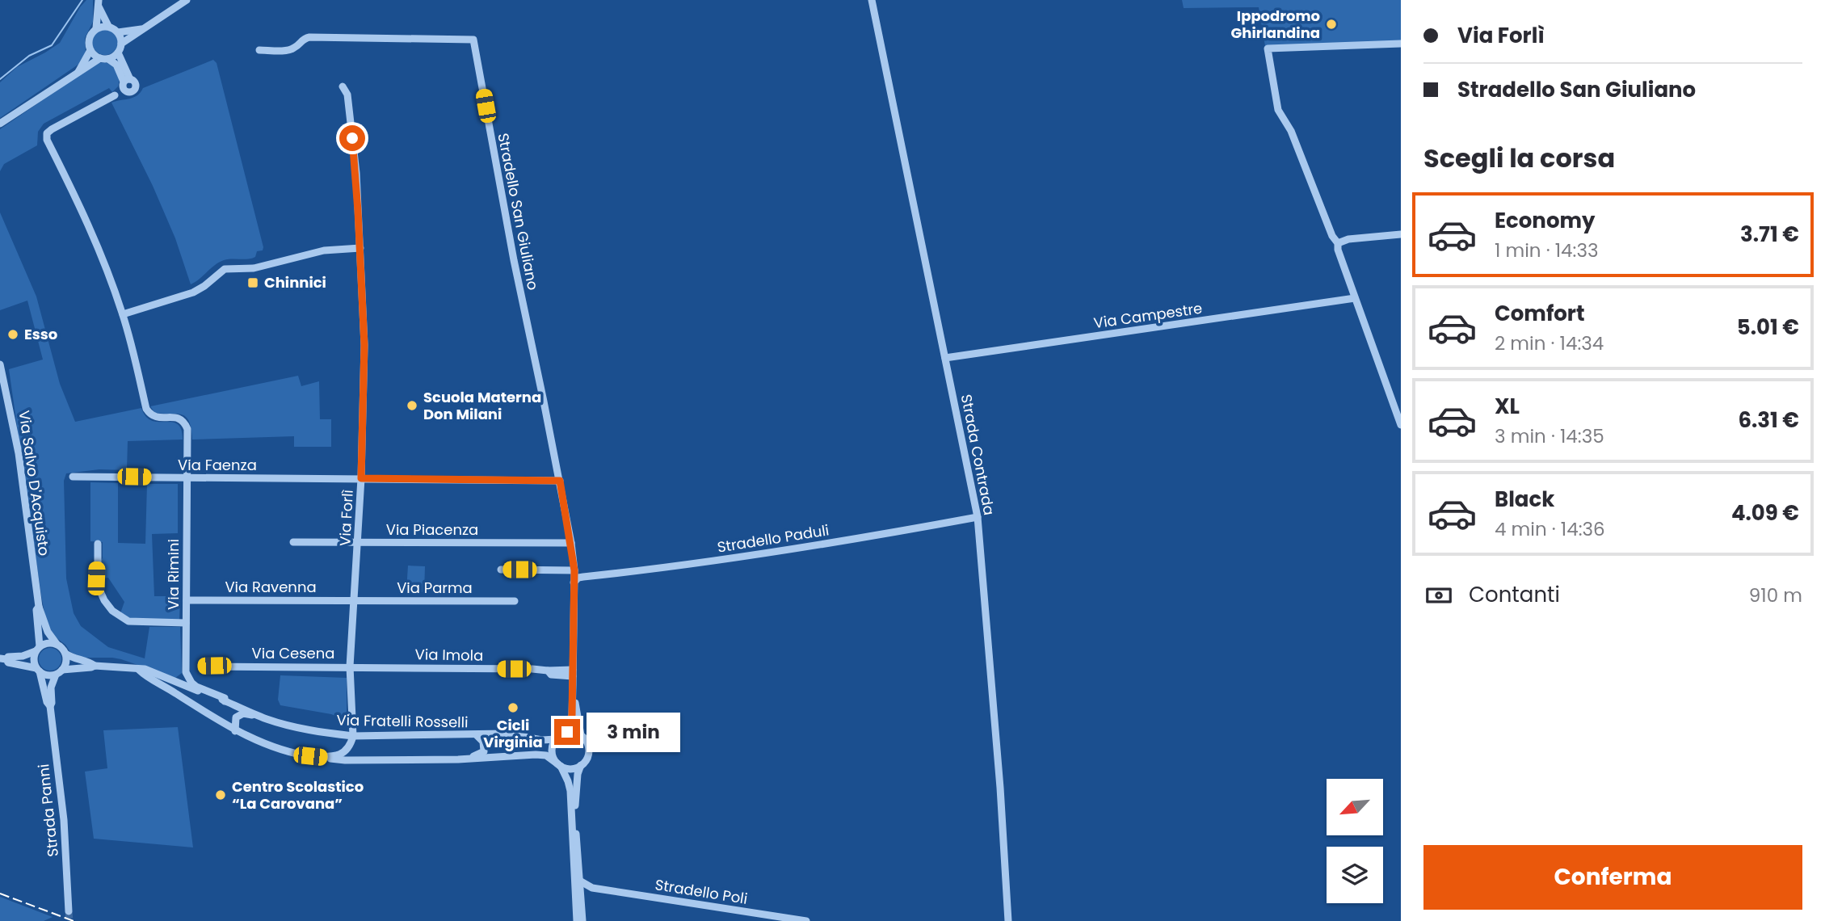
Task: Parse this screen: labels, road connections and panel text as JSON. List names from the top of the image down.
{
  "streets": {
    "street": [
      "Stradello San Giuliano",
      "Via Campestre",
      "Strada Contrada",
      "Via Faenza",
      "Via Salvo D'Acquisto",
      "Via Forlì",
      "Via Piacenza",
      "Stradello Paduli",
      "Via Rimini",
      "Via Ravenna",
      "Via Parma",
      "Via Cesena",
      "Via Imola",
      "Via Fratelli Rosselli",
      "Strada Panni",
      "Stradello Poli"
    ]
  },
  "crossings": [
    ["Stradello San Giuliano", "Via Faenza"],
    ["Stradello San Giuliano", "Via Piacenza"],
    ["Stradello San Giuliano", "Stradello Paduli"],
    ["Stradello San Giuliano", "Via Imola"],
    ["Stradello San Giuliano", "Via Fratelli Rosselli"],
    ["Via Campestre", "Strada Contrada"],
    ["Strada Contrada", "Stradello Paduli"],
    ["Via Faenza", "Via Forlì"],
    ["Via Faenza", "Via Rimini"],
    ["Via Salvo D'Acquisto", "Via Fratelli Rosselli"],
    ["Via Salvo D'Acquisto", "Strada Panni"],
    ["Via Forlì", "Via Piacenza"],
    ["Via Forlì", "Via Ravenna"],
    ["Via Forlì", "Via Parma"],
    ["Via Forlì", "Via Cesena"],
    ["Via Forlì", "Via Imola"],
    ["Via Forlì", "Via Fratelli Rosselli"],
    ["Via Rimini", "Via Ravenna"],
    ["Via Ravenna", "Via Parma"],
    ["Via Cesena", "Via Imola"],
    ["Via Fratelli Rosselli", "Strada Panni"]
  ],
  "places": {
    "other": [
      "Ippodromo Ghirlandina",
      "Esso",
      "Scuola Materna Don Milani",
      "Cicli Virginia",
      "Centro Scolastico “La Carovana”"
    ],
    "transit": ["Chinnici"]
  },
  "north": "bottom left",
  "page": {
    "banner": ["Via Forlì", "Stradello San Giuliano"],
    "heading": "Scegli la corsa",
    "list": [
      {
        "name": "Economy",
        "note": "1 min · 14:33",
        "value": "3.71 €"
      },
      {
        "name": "Comfort",
        "note": "2 min · 14:34",
        "value": "5.01 €"
      },
      {
        "name": "XL",
        "note": "3 min · 14:35",
        "value": "6.31 €"
      },
      {
        "name": "Black",
        "note": "4 min · 14:36",
        "value": "4.09 €"
      }
    ],
    "pay": ["Contanti", "910 m"],
    "bubble": "3 min",
    "buttons": "Conferma"
  }
}
